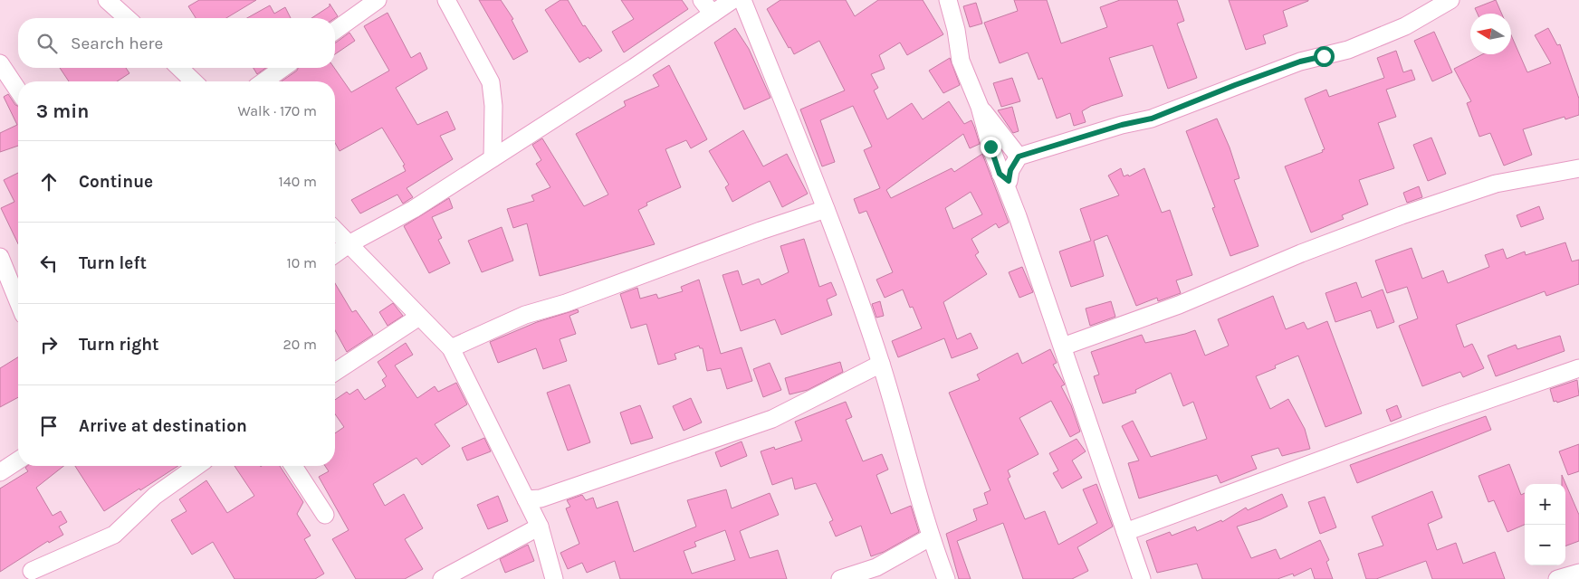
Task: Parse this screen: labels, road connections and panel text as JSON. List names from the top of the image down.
{
  "north": "left",
  "page": {
    "search": "Search here",
    "heading": ["3 min", "Walk · 170 m"],
    "list": [
      ["Continue", "140 m"],
      ["Turn left", "10 m"],
      ["Turn right", "20 m"],
      "Arrive at destination"
    ],
    "map_buttons": ["+", "−"]
  }
}
